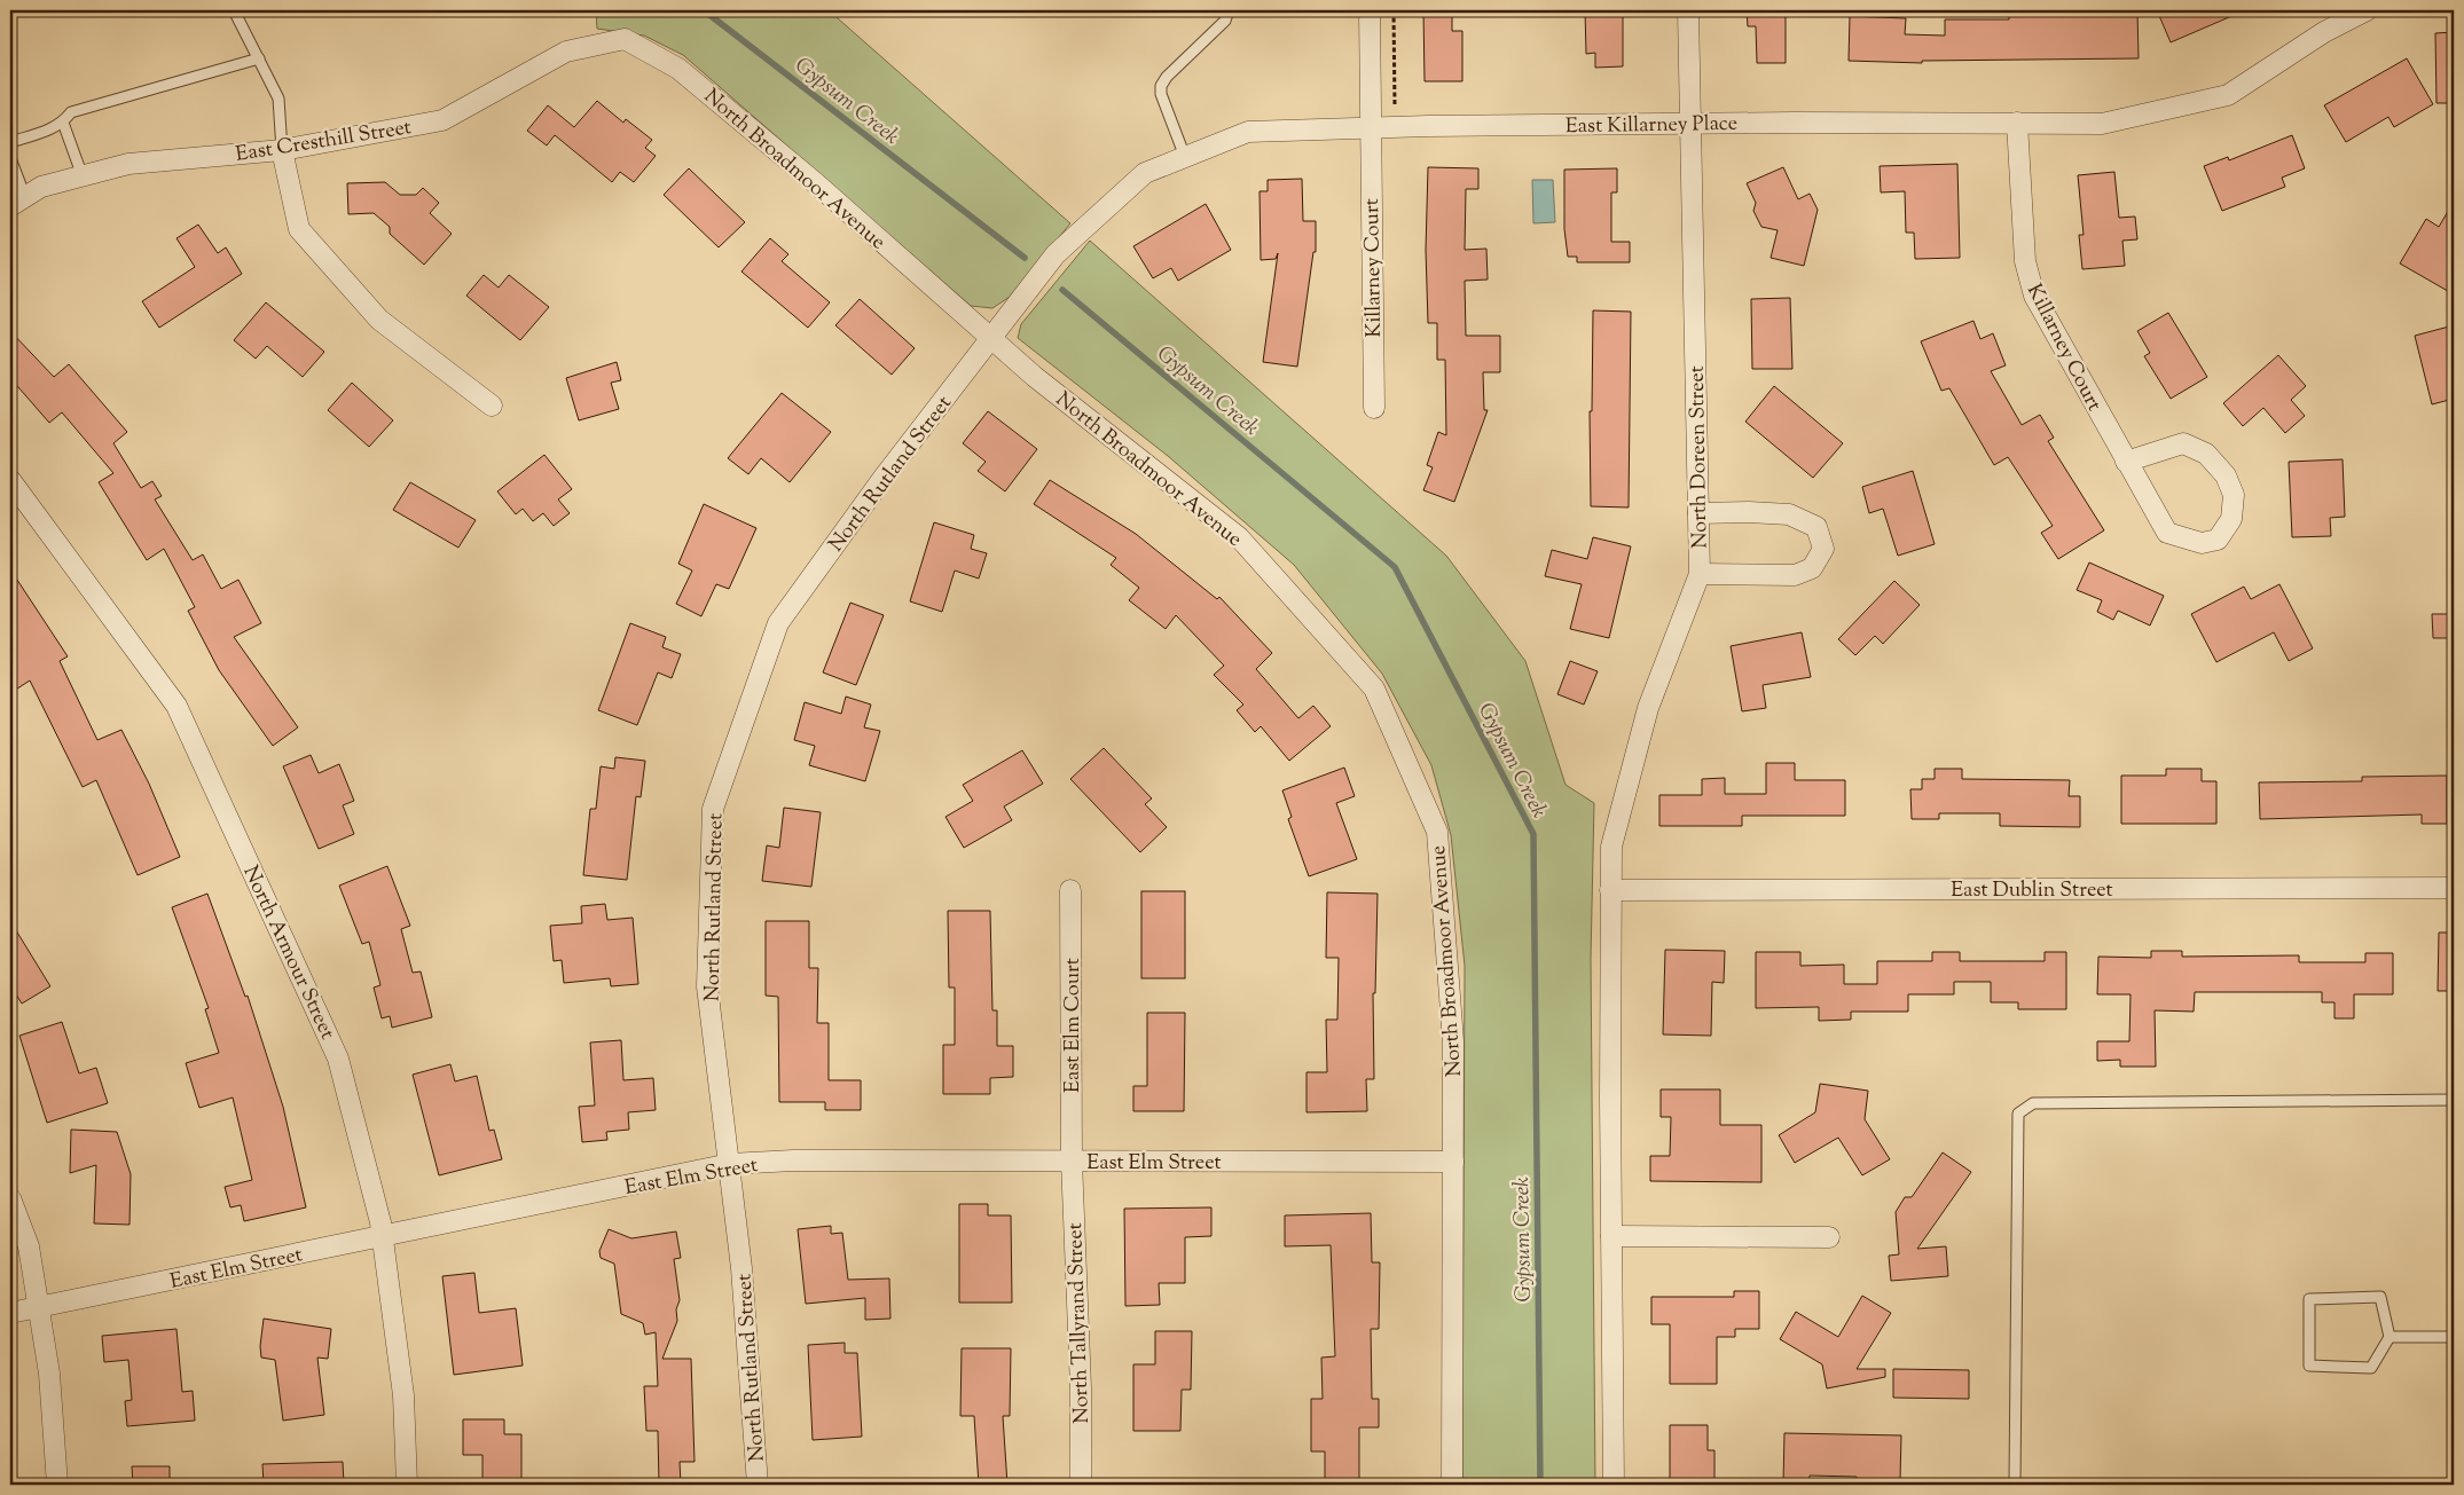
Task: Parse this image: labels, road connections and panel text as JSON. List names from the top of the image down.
{
  "streets": {
    "street": [
      "East Killarney Place",
      "East Cresthill Street",
      "North Broadmoor Avenue",
      "Killarney Court",
      "North Doreen Street",
      "North Rutland Street",
      "East Dublin Street",
      "North Armour Street",
      "East Elm Court",
      "East Elm Street",
      "North Tallyrand Street"
    ]
  },
  "crossings": [
    ["East Killarney Place", "North Broadmoor Avenue"],
    ["East Killarney Place", "Killarney Court"],
    ["East Killarney Place", "North Doreen Street"],
    ["East Killarney Place", "North Rutland Street"],
    ["East Cresthill Street", "North Broadmoor Avenue"],
    ["North Broadmoor Avenue", "North Rutland Street"],
    ["North Broadmoor Avenue", "East Elm Street"],
    ["North Doreen Street", "East Dublin Street"],
    ["North Rutland Street", "East Elm Street"],
    ["North Armour Street", "East Elm Street"],
    ["East Elm Court", "East Elm Street"],
    ["East Elm Court", "North Tallyrand Street"],
    ["East Elm Street", "North Tallyrand Street"]
  ],
  "water": ["Gypsum Creek"]
}
